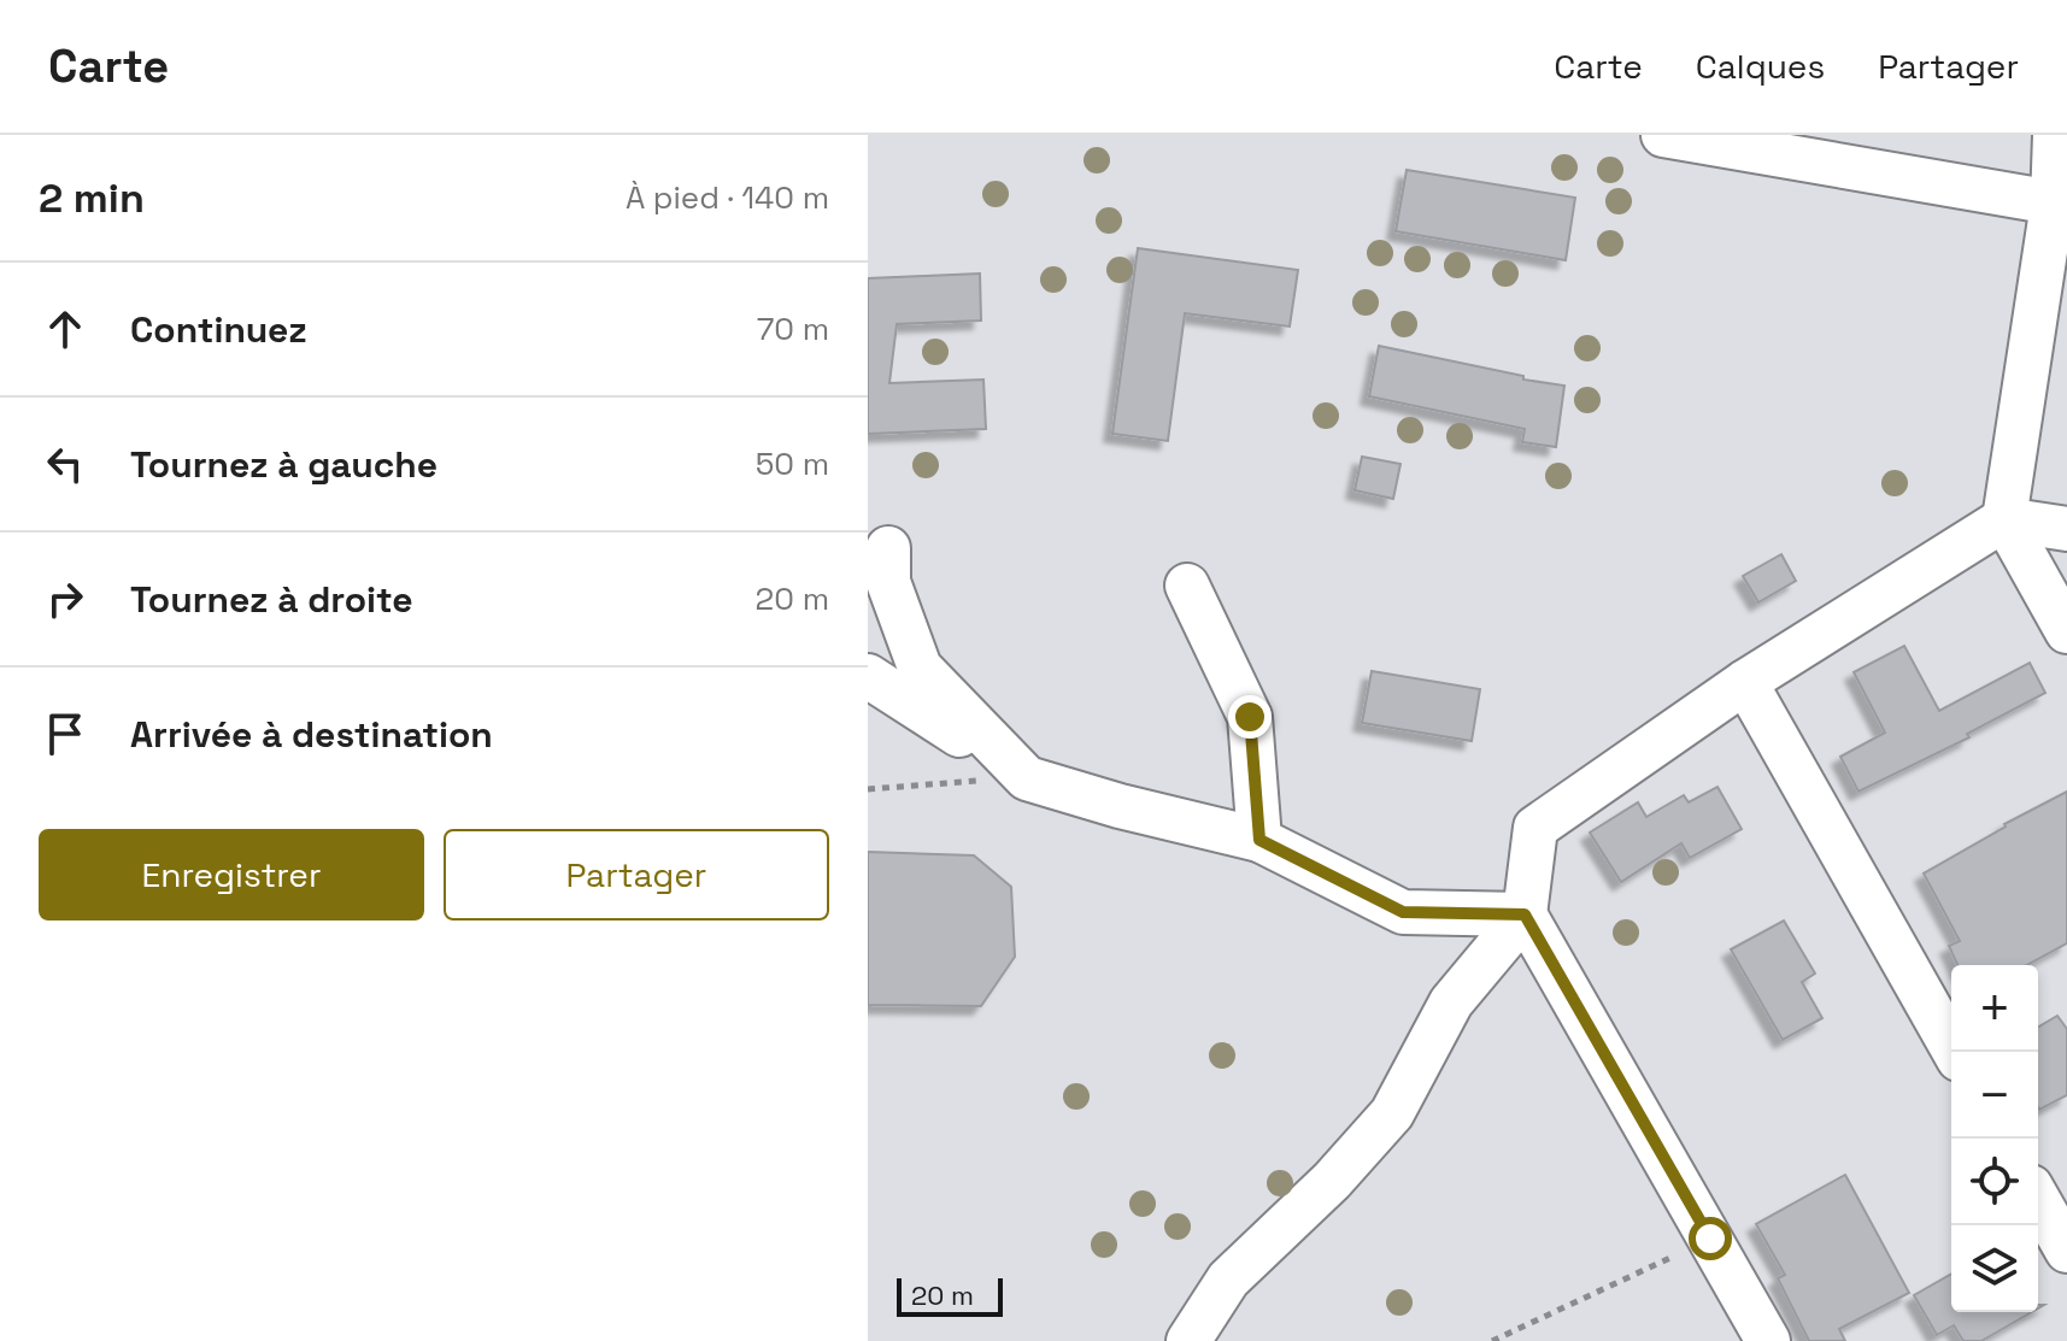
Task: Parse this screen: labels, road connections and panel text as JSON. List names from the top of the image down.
{
  "scale_bar": "20 m",
  "page": {
    "header": "Carte",
    "nav": ["Carte", "Calques", "Partager"],
    "heading": ["2 min", "À pied · 140 m"],
    "list": [
      ["Continuez", "70 m"],
      ["Tournez à gauche", "50 m"],
      ["Tournez à droite", "20 m"],
      "Arrivée à destination"
    ],
    "buttons": ["Enregistrer", "Partager"],
    "map_buttons": ["+", "−"],
    "scale": "20 m"
  }
}
